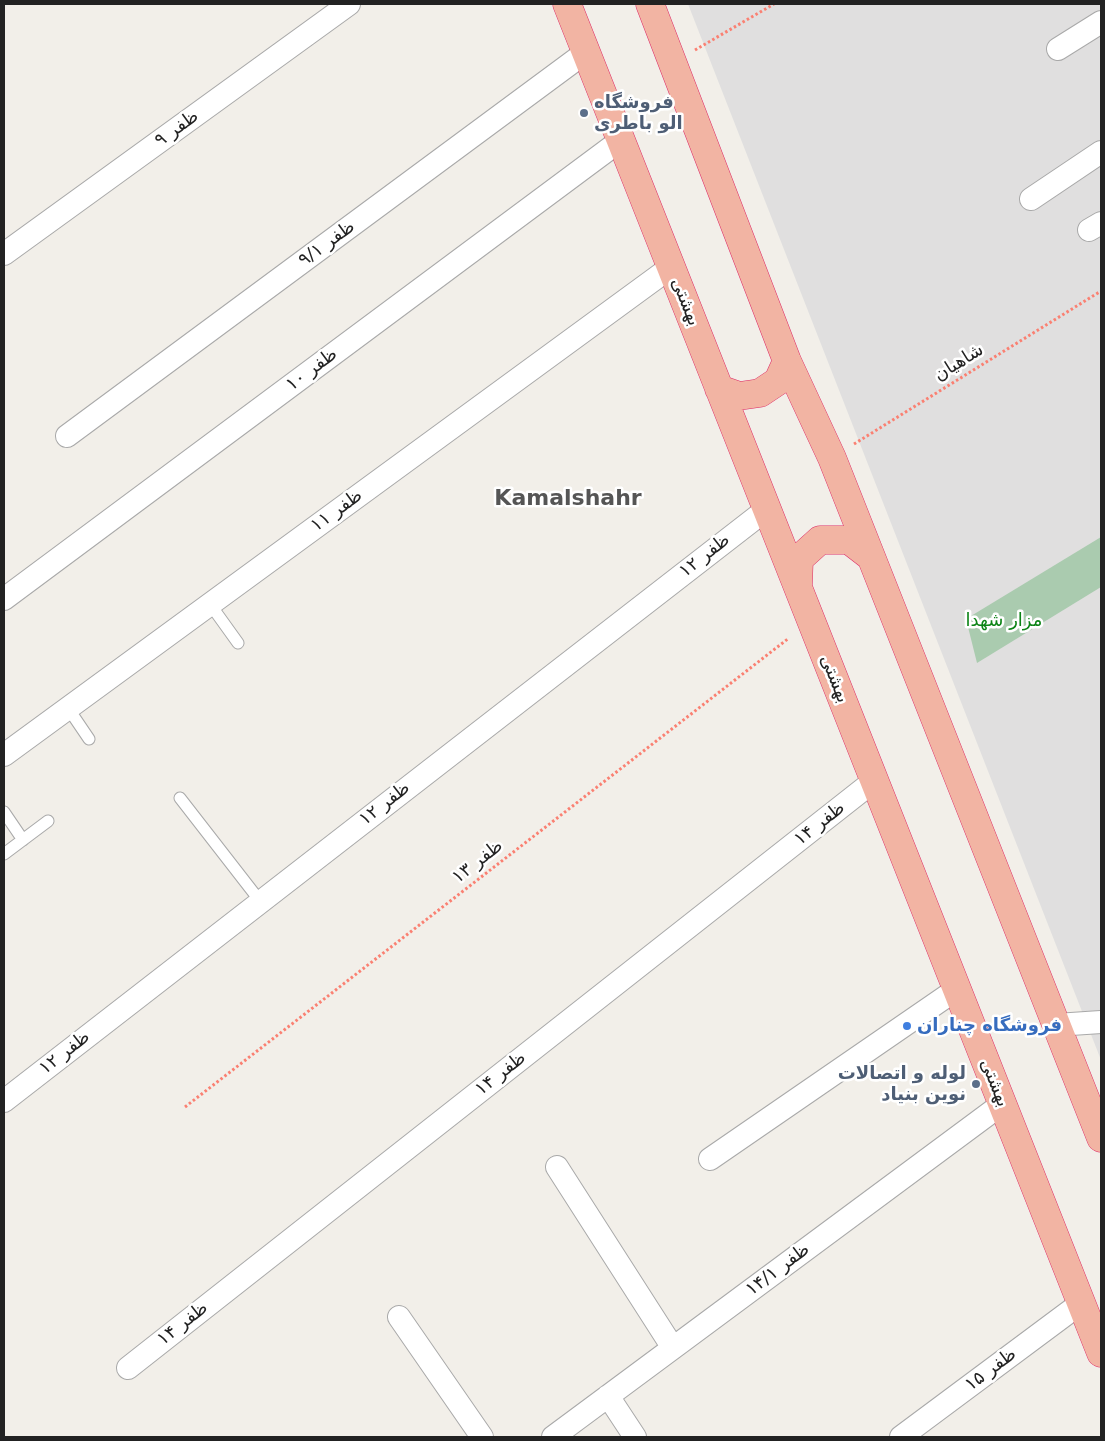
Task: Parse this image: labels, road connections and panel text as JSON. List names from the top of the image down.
{
  "streets": {
    "highway": ["بهشتی"],
    "street": [
      "ظفر ۹",
      "ظفر ۹/۱",
      "ظفر ۱۰",
      "ظفر ۱۱",
      "ظفر ۱۲",
      "ظفر ۱۴",
      "ظفر ۱۴/۱",
      "ظفر ۱۵"
    ],
    "path": ["شاهیان", "ظفر ۱۳"]
  },
  "crossings": [
    ["ظفر ۹/۱", "بهشتی"],
    ["بهشتی", "ظفر ۱۰"],
    ["بهشتی", "ظفر ۱۱"],
    ["بهشتی", "ظفر ۱۲"],
    ["بهشتی", "ظفر ۱۴"],
    ["بهشتی", "ظفر ۱۴/۱"],
    ["بهشتی", "ظفر ۱۵"]
  ],
  "districts": ["Kamalshahr"],
  "parks": ["مزار شهدا"],
  "places": ["فروشگاه الو باطری", "فروشگاه چناران", "لوله و اتصالات نوین بنیاد"]
}
